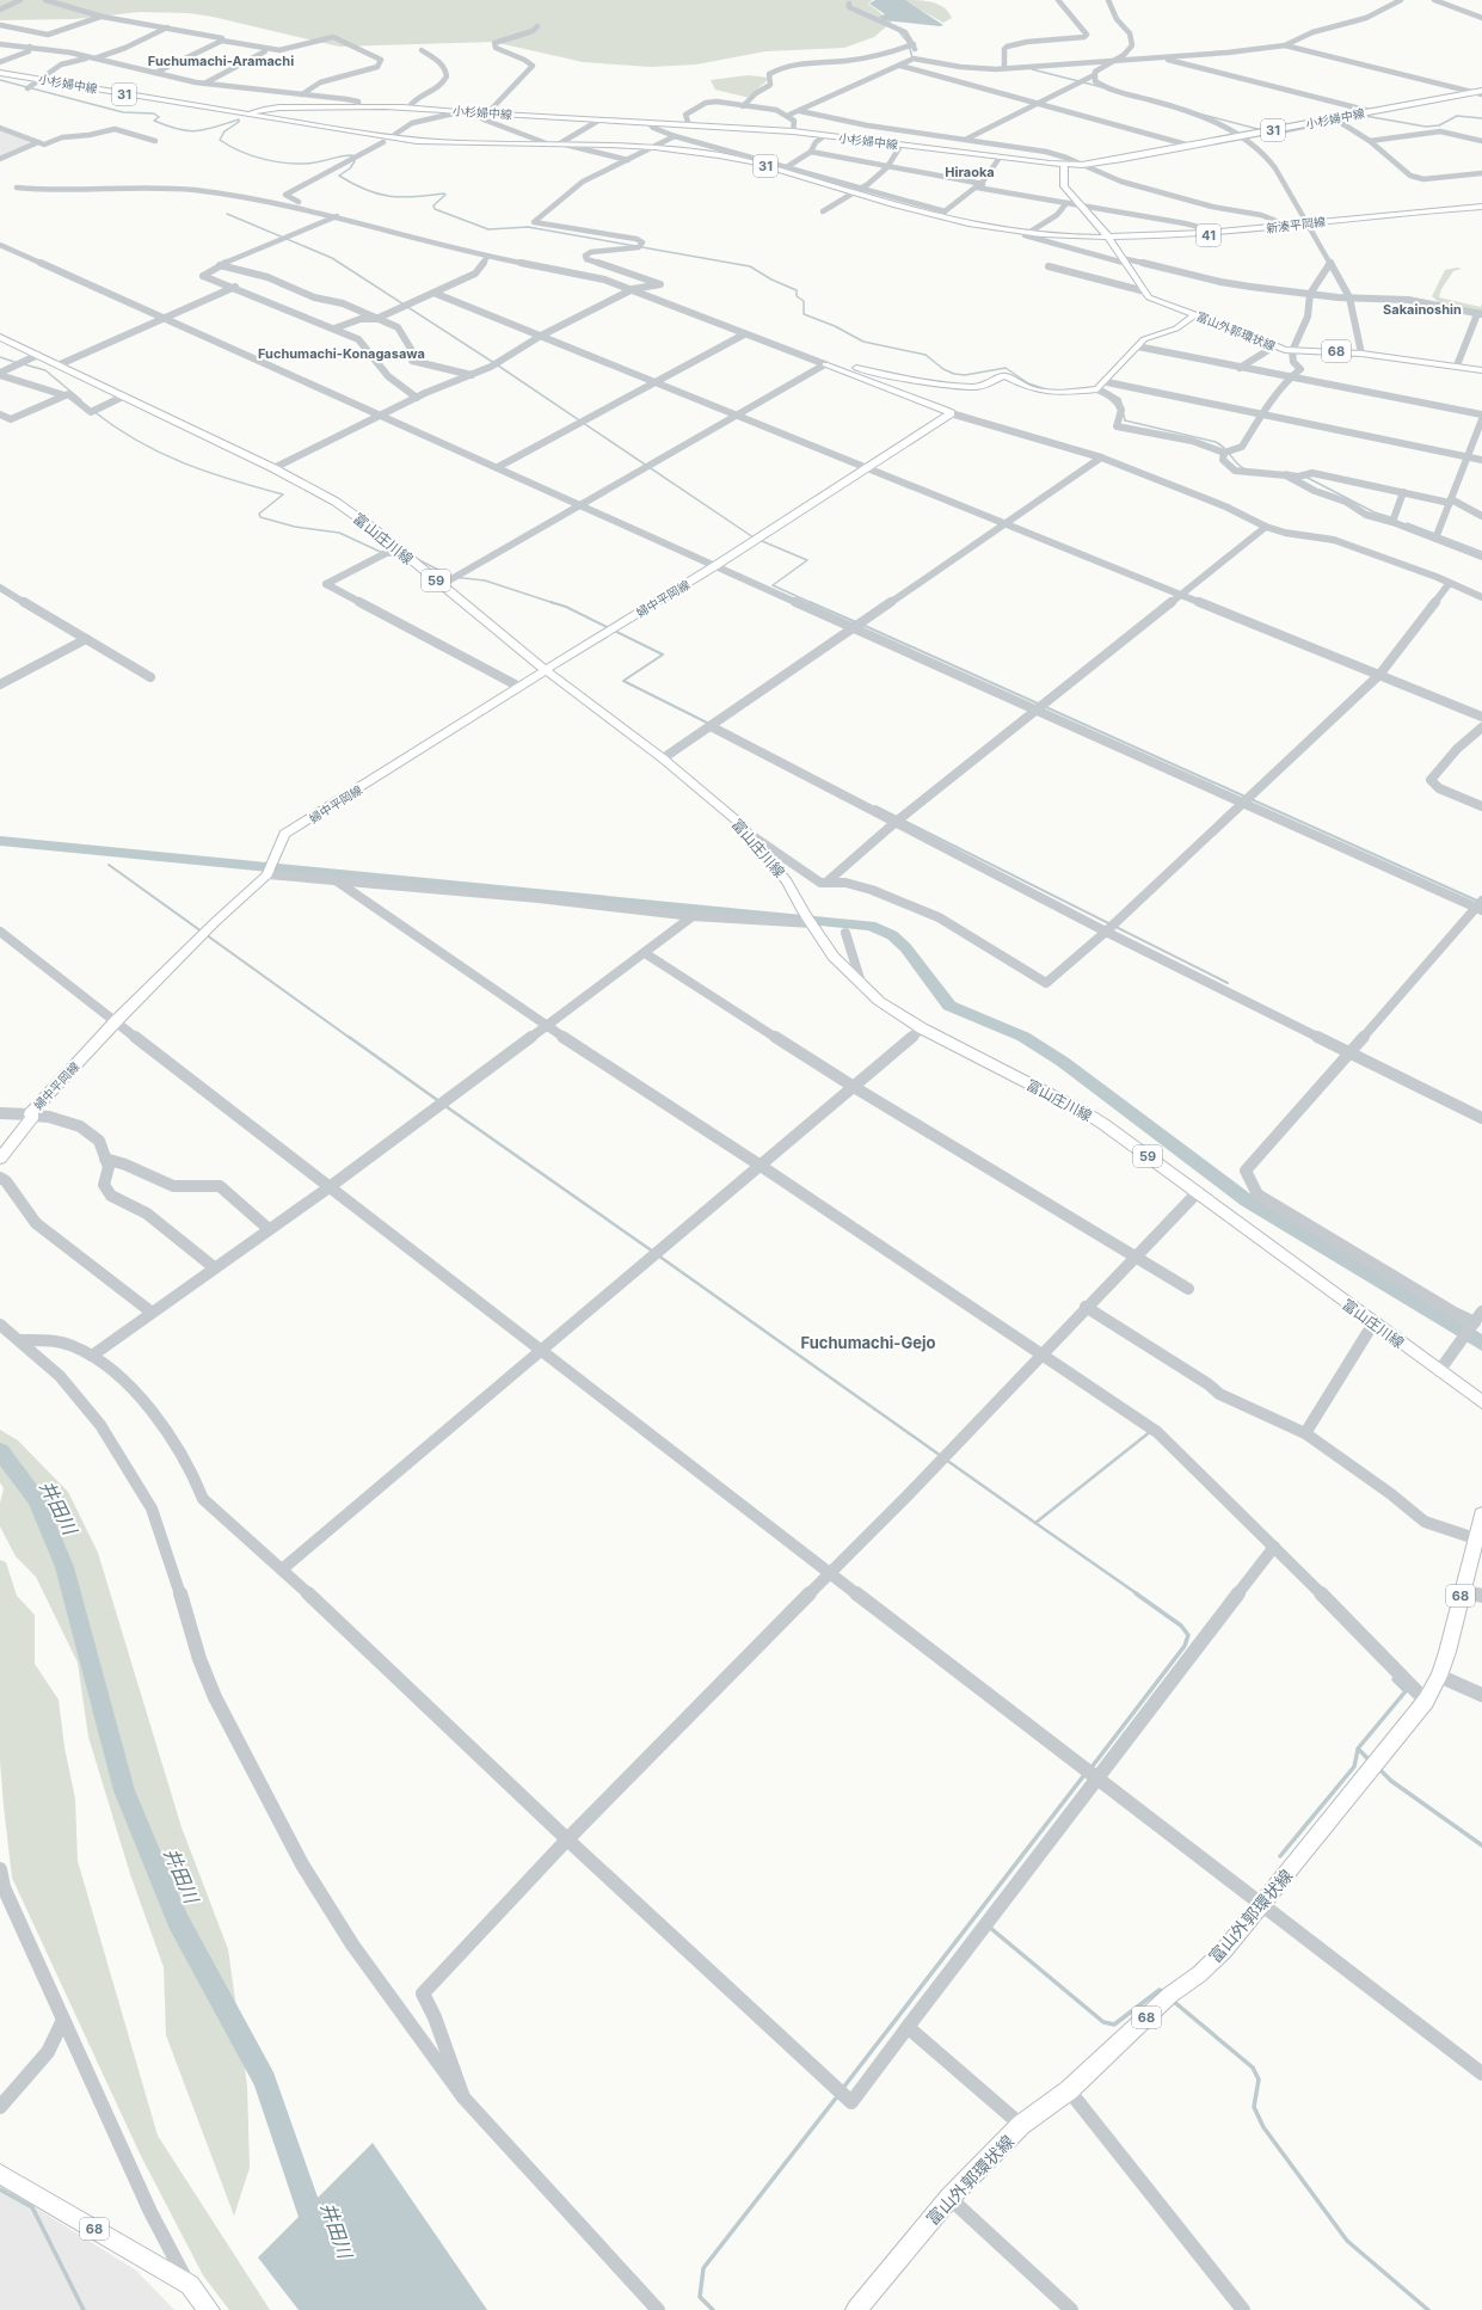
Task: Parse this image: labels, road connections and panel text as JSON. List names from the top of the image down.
{
  "streets": {
    "main road": [
      "小杉婦中線",
      "31",
      "新湊平岡線",
      "41",
      "富山外郭環状線",
      "68",
      "富山庄川線",
      "59",
      "婦中平岡線"
    ]
  },
  "crossings": [
    ["小杉婦中線", "新湊平岡線"],
    ["小杉婦中線", "富山外郭環状線"],
    ["新湊平岡線", "富山外郭環状線"],
    ["富山庄川線", "婦中平岡線"]
  ],
  "districts": [
    "Fuchumachi-Aramachi",
    "Hiraoka",
    "Sakainoshin",
    "Fuchumachi-Konagasawa",
    "Fuchumachi-Gejo"
  ],
  "water": ["井田川"]
}
